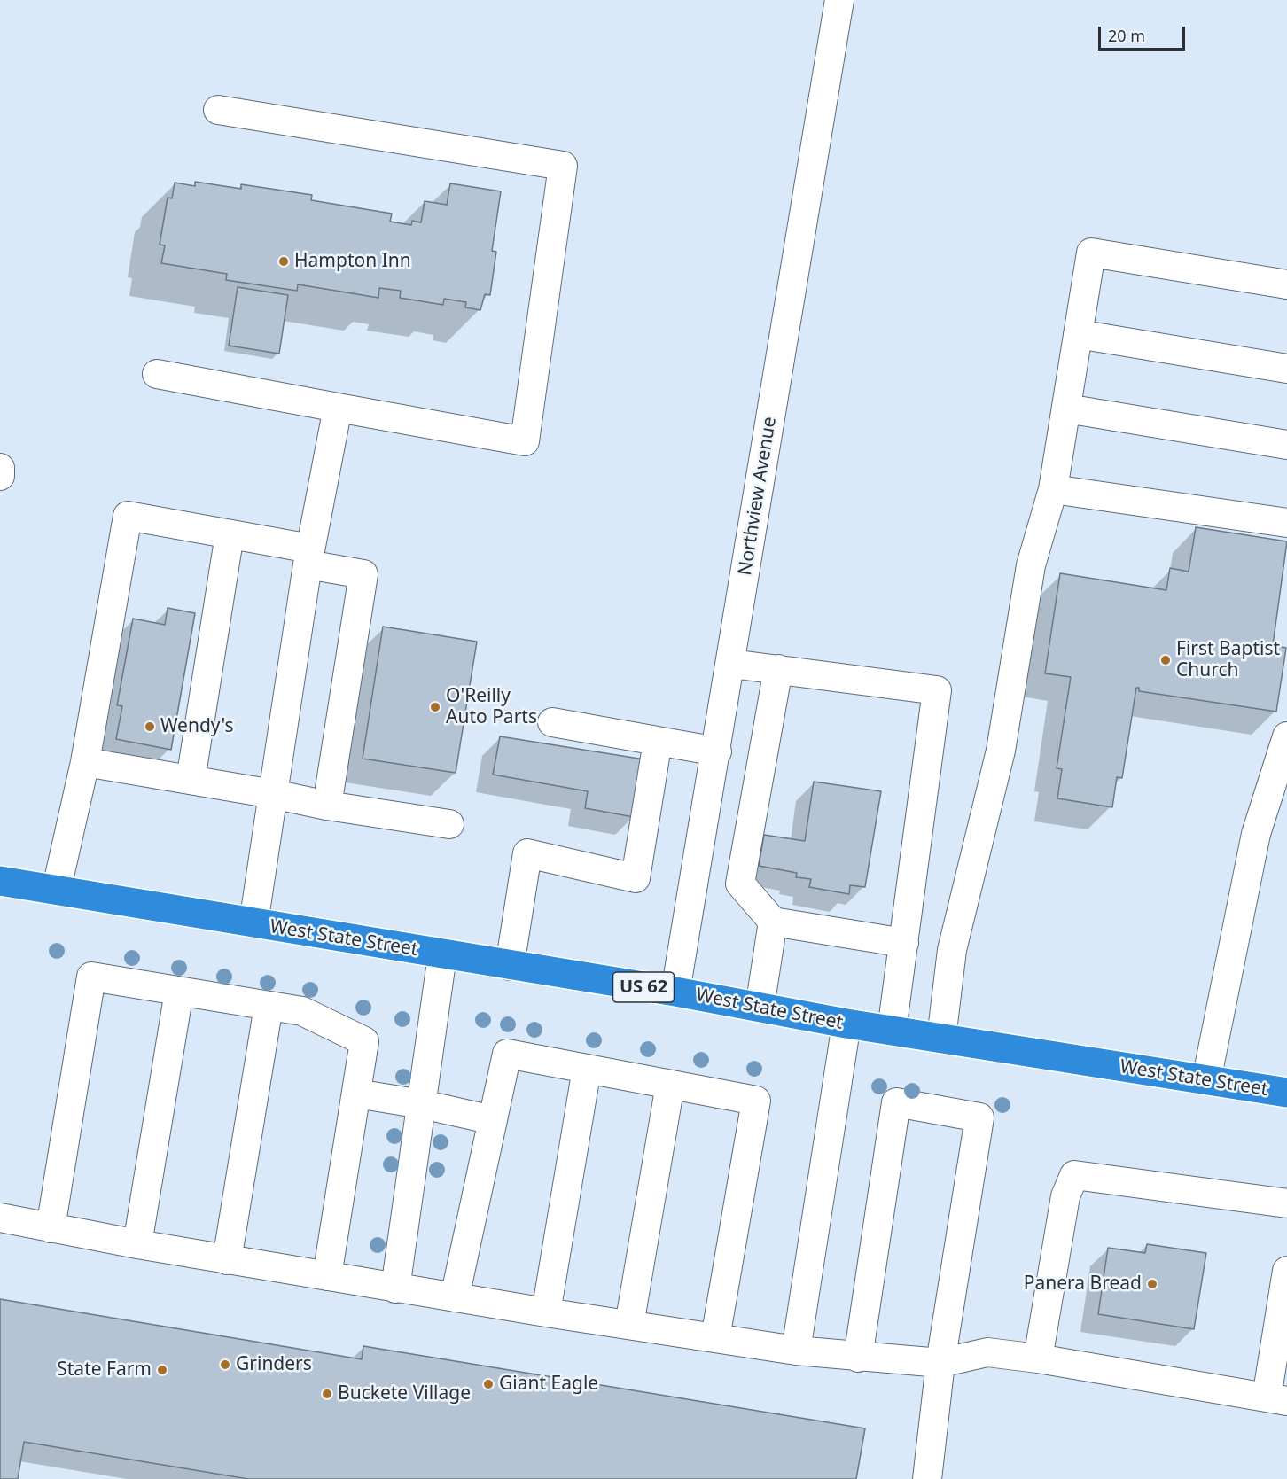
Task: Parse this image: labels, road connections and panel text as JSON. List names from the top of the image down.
{
  "streets": {
    "highway": ["West State Street", "US 62"],
    "street": ["Northview Avenue"]
  },
  "crossings": [
    ["Northview Avenue", "West State Street"]
  ],
  "places": [
    "Hampton Inn",
    "First Baptist Church",
    "O'Reilly Auto Parts",
    "Wendy's",
    "Panera Bread",
    "Grinders",
    "State Farm",
    "Giant Eagle",
    "Buckete Village"
  ],
  "scale_bar": "20 m"
}
